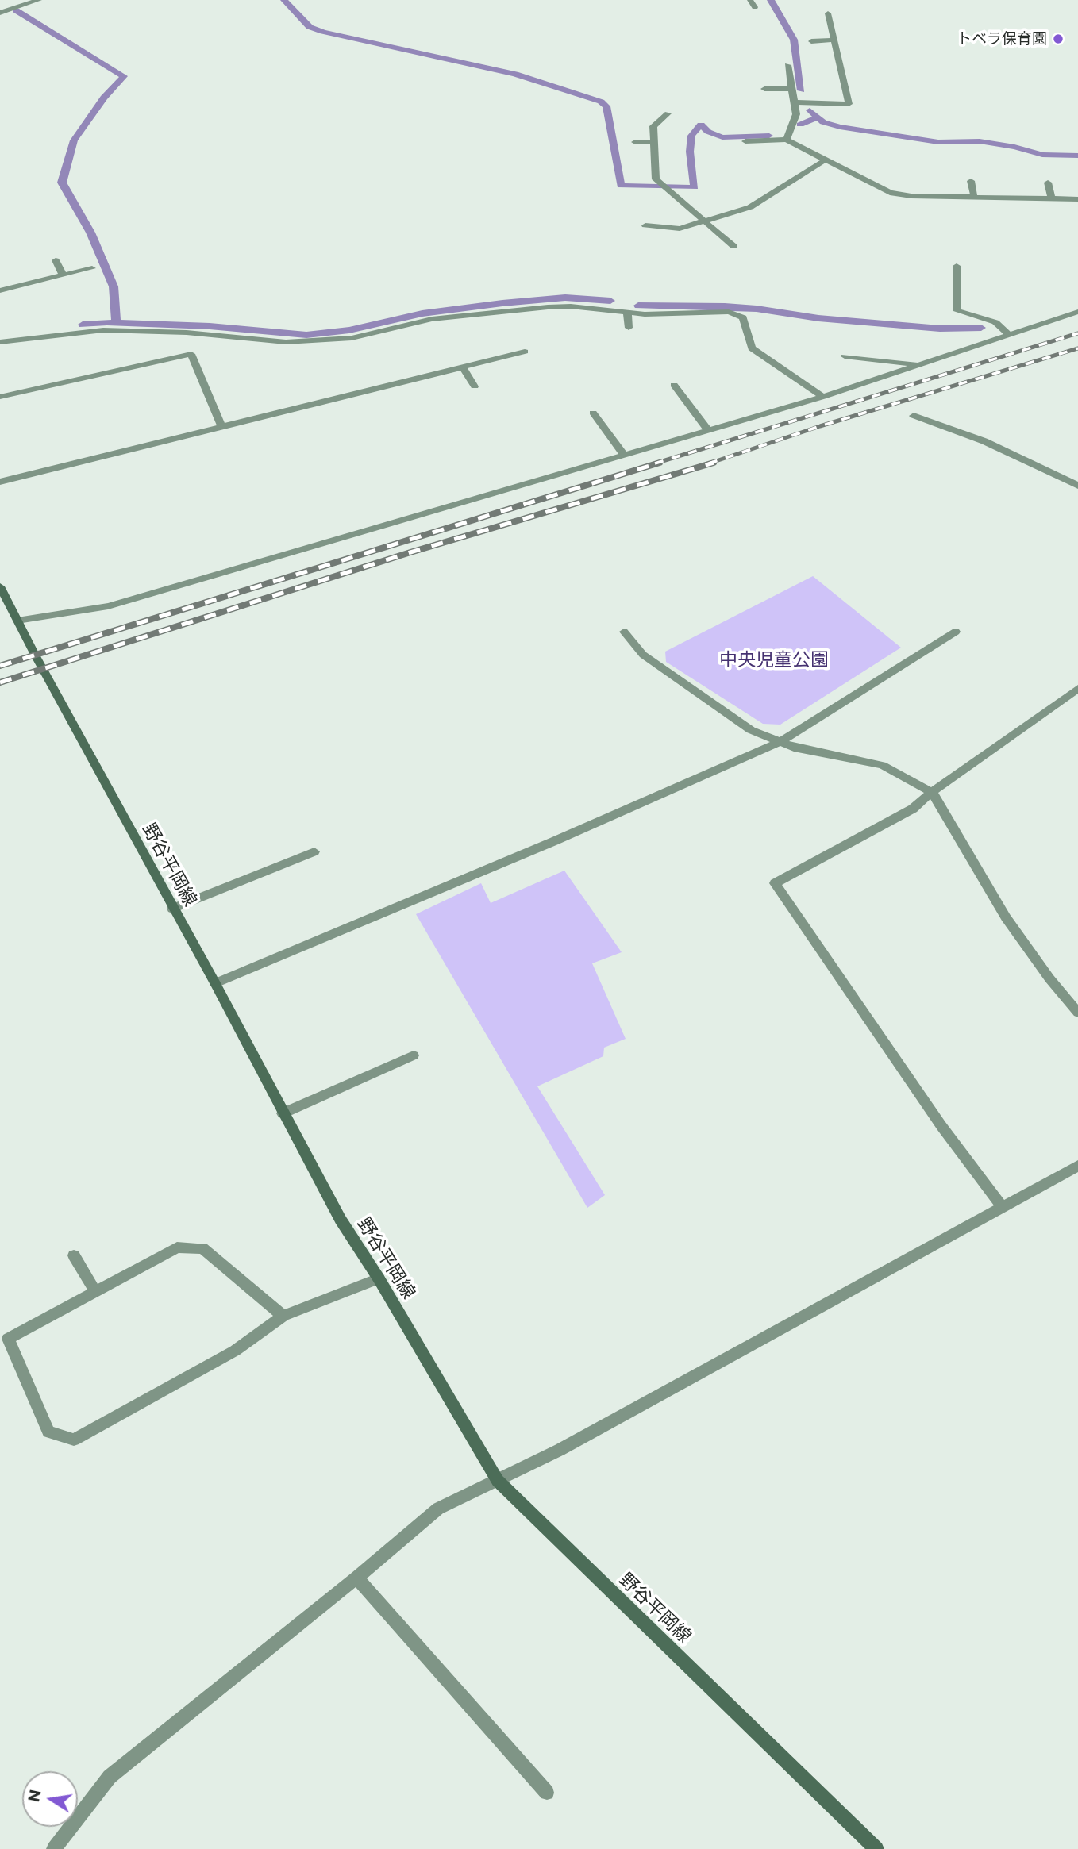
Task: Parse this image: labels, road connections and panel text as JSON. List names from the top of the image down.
{
  "streets": {
    "main road": ["野谷平岡線"]
  },
  "parks": ["中央児童公園"],
  "places": ["トベラ保育園"],
  "north": "left"
}
